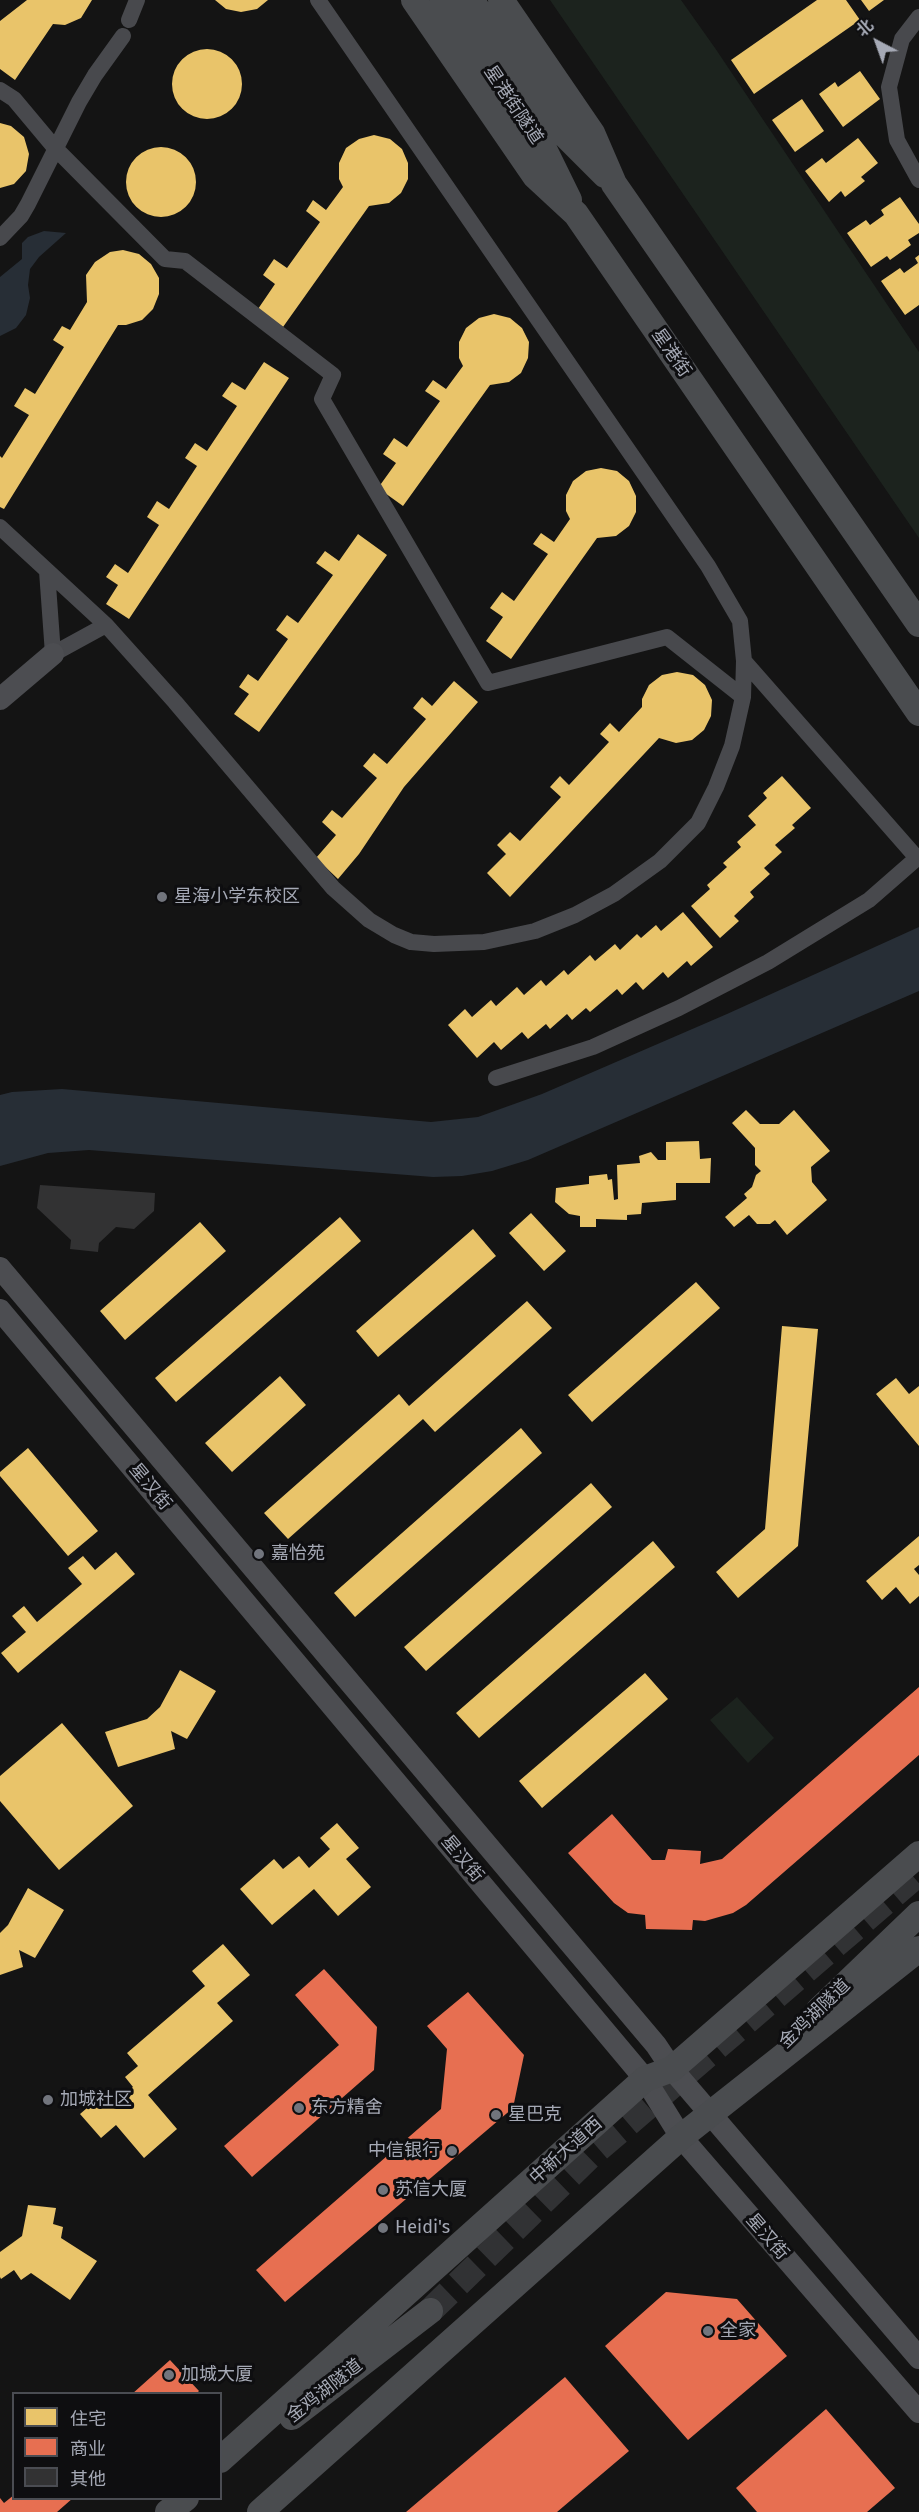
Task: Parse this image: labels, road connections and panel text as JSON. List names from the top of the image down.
{
  "streets": {
    "main road": [
      "星港街隧道",
      "星港街",
      "星汉街",
      "金鸡湖隧道",
      "中新大道西"
    ]
  },
  "crossings": [
    ["星港街隧道", "星港街"],
    ["星汉街", "金鸡湖隧道"],
    ["星汉街", "中新大道西"]
  ],
  "places": [
    "星海小学东校区",
    "嘉怡苑",
    "加城社区",
    "东方精舍",
    "星巴克",
    "中信银行",
    "苏信大厦",
    "Heidi's",
    "全家",
    "加城大厦"
  ],
  "legend": ["住宅", "商业", "其他"],
  "north": "top left"
}
